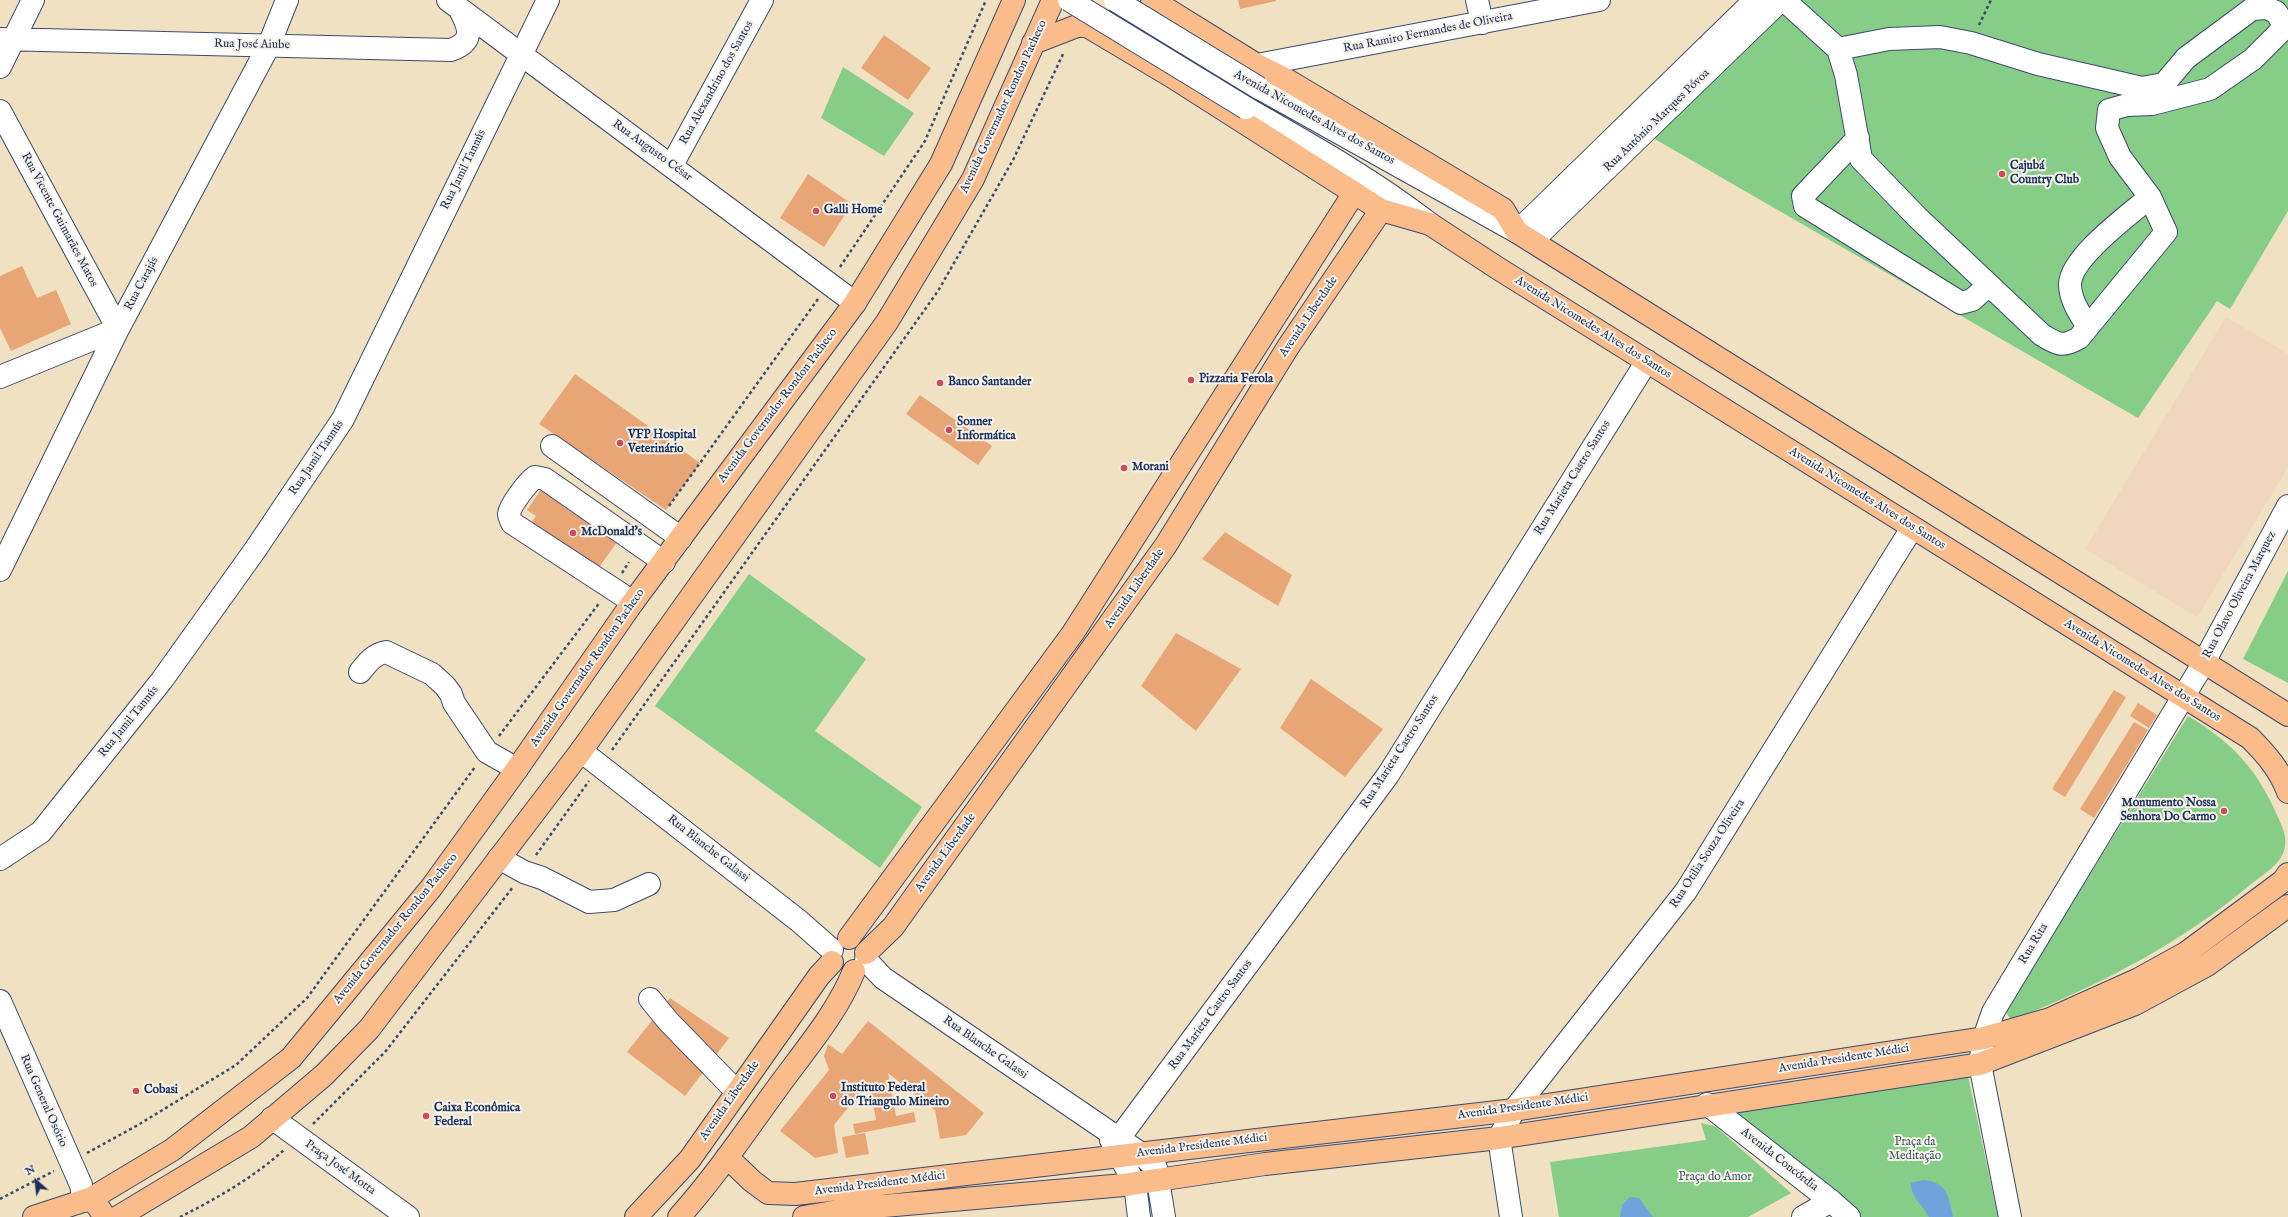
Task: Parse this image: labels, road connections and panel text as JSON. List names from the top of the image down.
{
  "streets": {
    "main road": [
      "Avenida Governador Rondon Pacheco",
      "Avenida Nicomedes Alves dos Santos",
      "Avenida Liberdade",
      "Avenida Presidente Médici"
    ],
    "street": [
      "Rua Ramiro Fernandes de Oliveira",
      "Rua José Aiube",
      "Rua Alexandrino dos Santos",
      "Rua Antônio Marques Póvoa",
      "Rua Augusto César",
      "Rua Jamil Tannús",
      "Rua Vicente Guimarães Matos",
      "Rua Carajás",
      "Rua Marieta Castro Santos",
      "Rua Olavo Oliveira Marquez",
      "Rua Blanche Galassi",
      "Rua Otilia Souza Oliveira",
      "Rua Rita",
      "Rua General Osório",
      "Avenida Concórdia",
      "Praça José Motta"
    ]
  },
  "crossings": [
    ["Rua Ramiro Fernandes de Oliveira", "Avenida Nicomedes Alves dos Santos"],
    ["Rua José Aiube", "Rua Augusto César"],
    ["Rua José Aiube", "Rua Carajás"],
    ["Rua Alexandrino dos Santos", "Rua Augusto César"],
    ["Avenida Governador Rondon Pacheco", "Avenida Nicomedes Alves dos Santos"],
    ["Avenida Governador Rondon Pacheco", "Rua Augusto César"],
    ["Avenida Governador Rondon Pacheco", "Rua Blanche Galassi"],
    ["Avenida Governador Rondon Pacheco", "Rua General Osório"],
    ["Avenida Governador Rondon Pacheco", "Praça José Motta"],
    ["Avenida Nicomedes Alves dos Santos", "Rua Antônio Marques Póvoa"],
    ["Avenida Nicomedes Alves dos Santos", "Avenida Liberdade"],
    ["Avenida Nicomedes Alves dos Santos", "Rua Marieta Castro Santos"],
    ["Avenida Nicomedes Alves dos Santos", "Rua Olavo Oliveira Marquez"],
    ["Avenida Nicomedes Alves dos Santos", "Rua Otilia Souza Oliveira"],
    ["Avenida Nicomedes Alves dos Santos", "Rua Rita"],
    ["Rua Augusto César", "Rua Jamil Tannús"],
    ["Rua Vicente Guimarães Matos", "Rua Carajás"],
    ["Avenida Liberdade", "Rua Blanche Galassi"],
    ["Avenida Liberdade", "Avenida Presidente Médici"],
    ["Rua Marieta Castro Santos", "Rua Blanche Galassi"],
    ["Rua Marieta Castro Santos", "Avenida Presidente Médici"],
    ["Rua Olavo Oliveira Marquez", "Rua Rita"],
    ["Rua Blanche Galassi", "Avenida Presidente Médici"],
    ["Rua Otilia Souza Oliveira", "Avenida Presidente Médici"],
    ["Rua Rita", "Avenida Presidente Médici"],
    ["Avenida Presidente Médici", "Avenida Concórdia"]
  ],
  "parks": ["Praça da Meditação", "Praça do Amor"],
  "places": [
    "Cajubá Country Club",
    "Galli Home",
    "Pizzaria Ferola",
    "Banco Santander",
    "Sonner Informática",
    "VFP Hospital Veterinário",
    "Morani",
    "McDonald's",
    "Monumento Nossa Senhora Do Carmo",
    "Cobasi",
    "Instituto Federal do Triangulo Mineiro",
    "Caixa Econômica Federal"
  ],
  "north": "top left"
}
